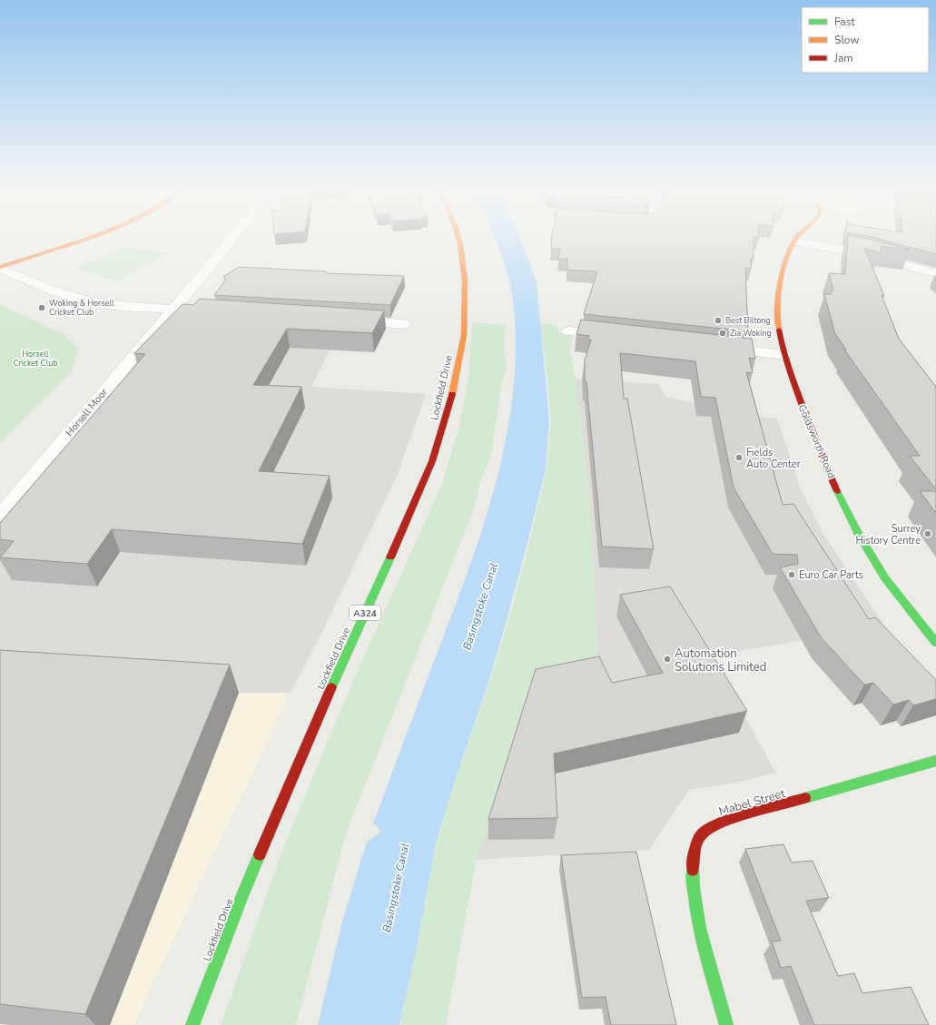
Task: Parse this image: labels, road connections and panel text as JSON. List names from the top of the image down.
{
  "streets": {
    "street": [
      "Lockfield Drive",
      "Horsell Moor",
      "Goldsworth Road",
      "A324",
      "Mabel Street"
    ]
  },
  "water": ["Basingstoke Canal"],
  "parks": ["Horsell Cricket Club"],
  "places": [
    "Woking & Horsell Cricket Club",
    "Best Biltong",
    "Zia Woking",
    "Fields Auto Center",
    "Surrey History Centre",
    "Euro Car Parts",
    "Automation Solutions Limited"
  ],
  "legend": ["Fast", "Slow", "Jam"]
}
